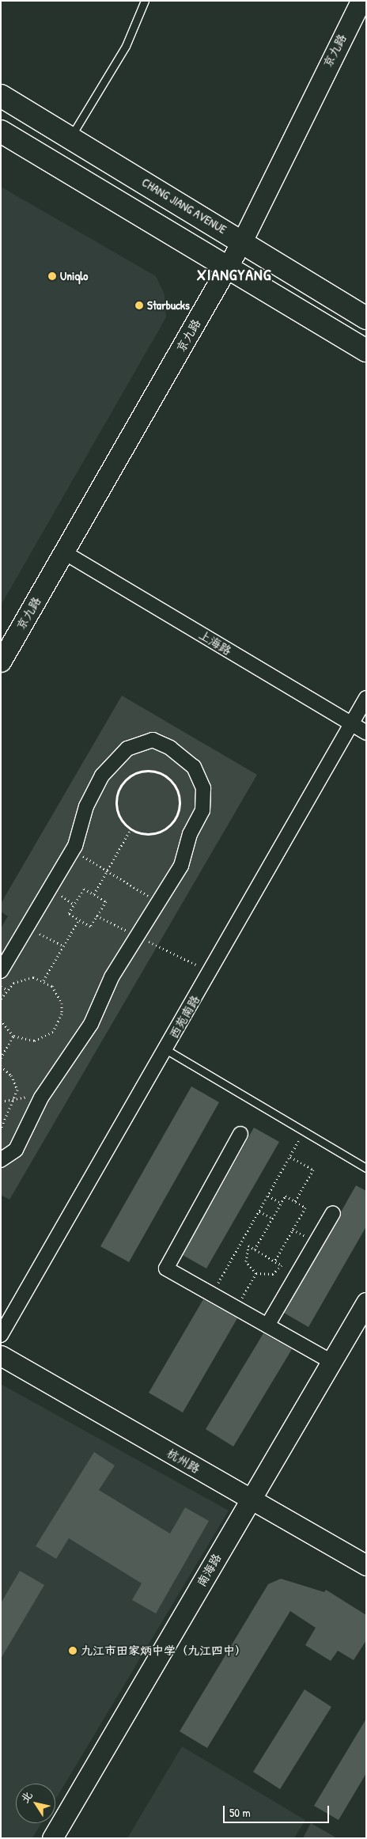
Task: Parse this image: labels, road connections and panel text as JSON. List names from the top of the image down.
{
  "streets": {
    "main road": [
      "京九路",
      "CHANG JIANG AVENUE",
      "杭州路",
      "南海路"
    ],
    "street": ["上海路", "西苑南路"]
  },
  "crossings": [
    ["京九路", "CHANG JIANG AVENUE"],
    ["京九路", "上海路"],
    ["上海路", "西苑南路"],
    ["杭州路", "南海路"]
  ],
  "districts": ["XIANGYANG"],
  "places": ["Uniqlo", "Starbucks", "九江市田家炳中学（九江四中）"],
  "scale_bar": "50 m",
  "north": "top left"
}
